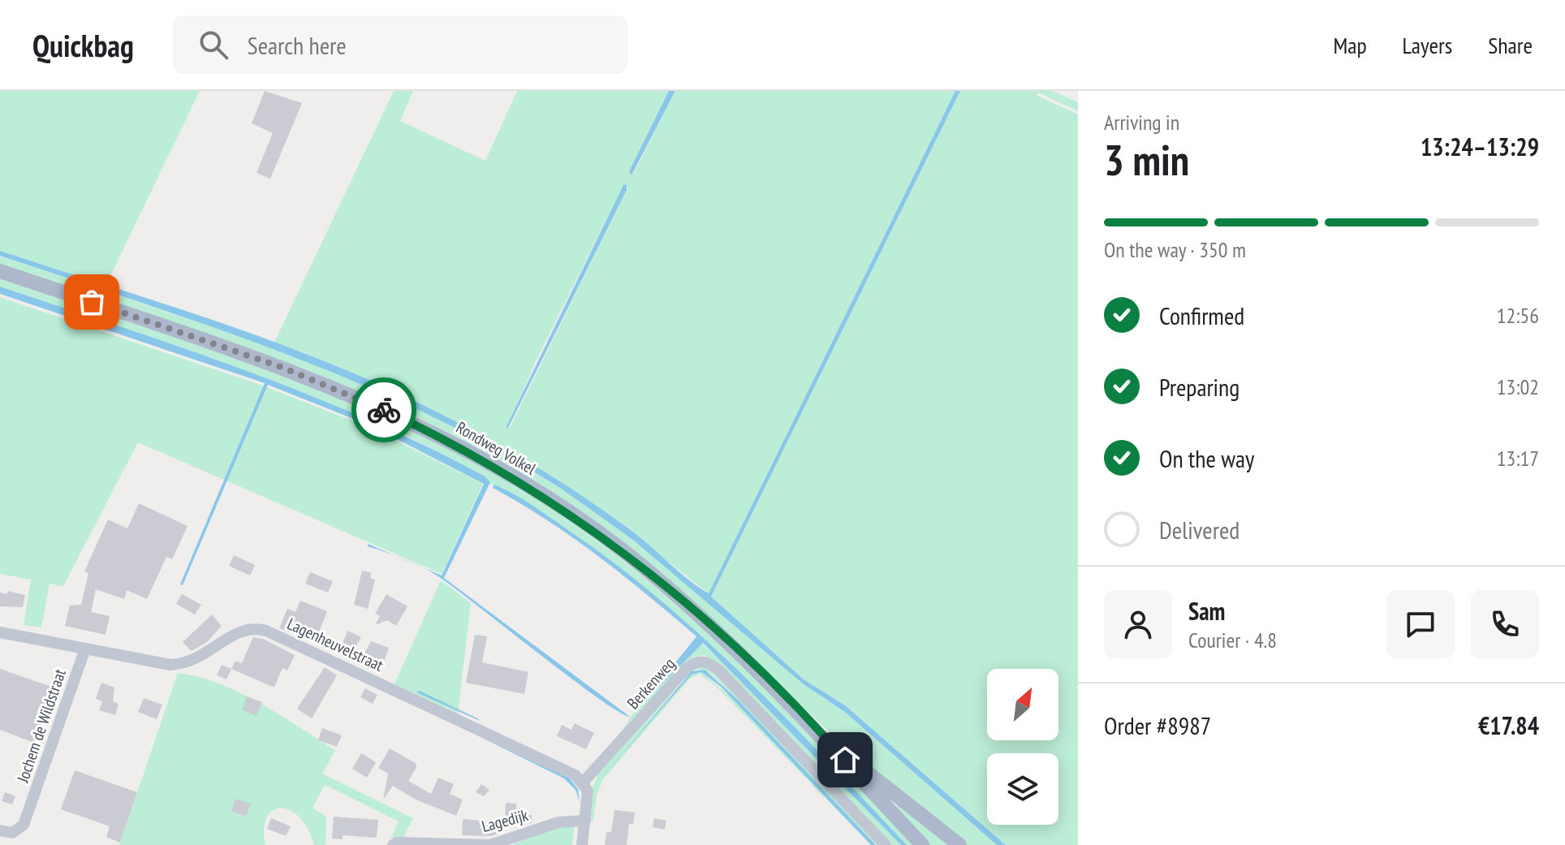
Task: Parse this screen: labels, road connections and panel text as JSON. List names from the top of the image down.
{
  "streets": {
    "main road": ["Rondweg Volkel"],
    "street": [
      "Lagenheuvelstraat",
      "Berkenweg",
      "Jochem de Wildstraat",
      "Lagedijk"
    ]
  },
  "crossings": [
    ["Lagenheuvelstraat", "Berkenweg"],
    ["Lagenheuvelstraat", "Jochem de Wildstraat"]
  ],
  "north": "top right",
  "page": {
    "header": "Quickbag",
    "search": "Search here",
    "nav": ["Map", "Layers", "Share"],
    "heading": ["3 min", "Arriving in", "13:24–13:29"],
    "panel": [
      "Sam",
      "Courier · 4.8",
      "Order #8987",
      "€17.84"
    ],
    "bar": "On the way · 350 m",
    "list": [
      ["Confirmed", "12:56"],
      ["Preparing", "13:02"],
      ["On the way", "13:17"],
      "Delivered"
    ]
  }
}
